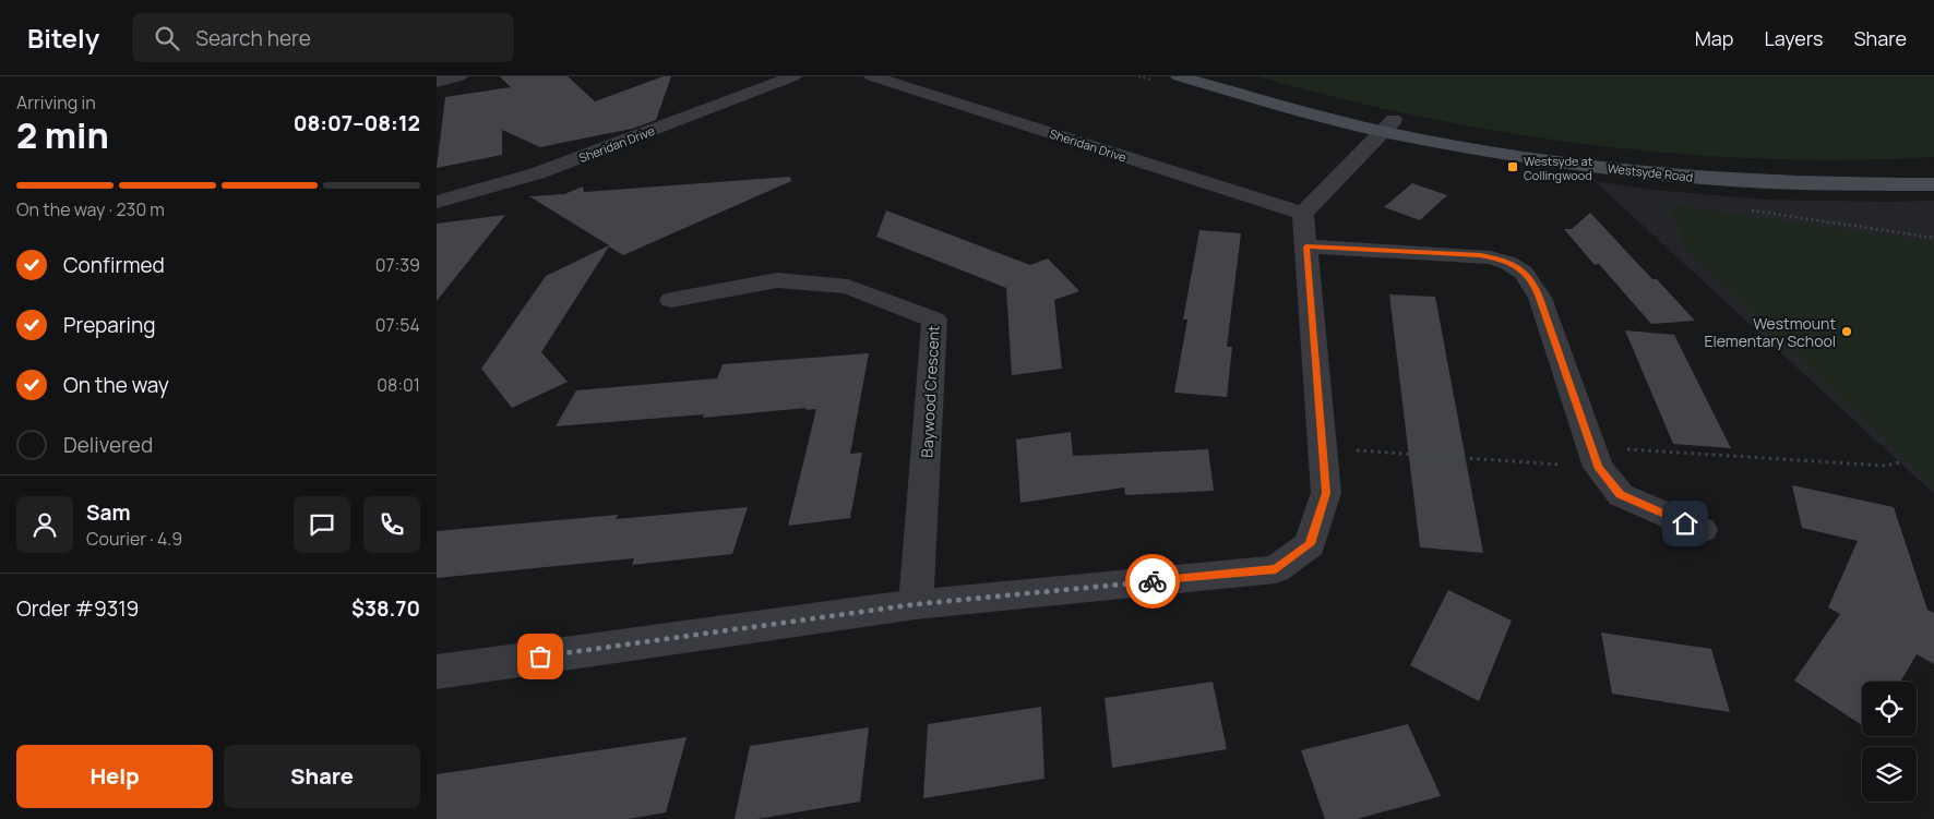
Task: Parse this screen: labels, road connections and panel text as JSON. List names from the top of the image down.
{
  "streets": {
    "main road": ["Westsyde Road"],
    "street": ["Sheridan Drive", "Baywood Crescent"]
  },
  "places": {
    "transit": ["Westsyde at Collingwood"],
    "other": ["Westmount Elementary School"]
  },
  "page": {
    "header": "Bitely",
    "search": "Search here",
    "nav": ["Map", "Layers", "Share"],
    "heading": ["2 min", "Arriving in", "08:07–08:12"],
    "panel": [
      "Sam",
      "Courier · 4.9",
      "Order #9319",
      "$38.70"
    ],
    "bar": "On the way · 230 m",
    "list": [
      ["Confirmed", "07:39"],
      ["Preparing", "07:54"],
      ["On the way", "08:01"],
      "Delivered"
    ],
    "buttons": ["Help", "Share"]
  }
}
